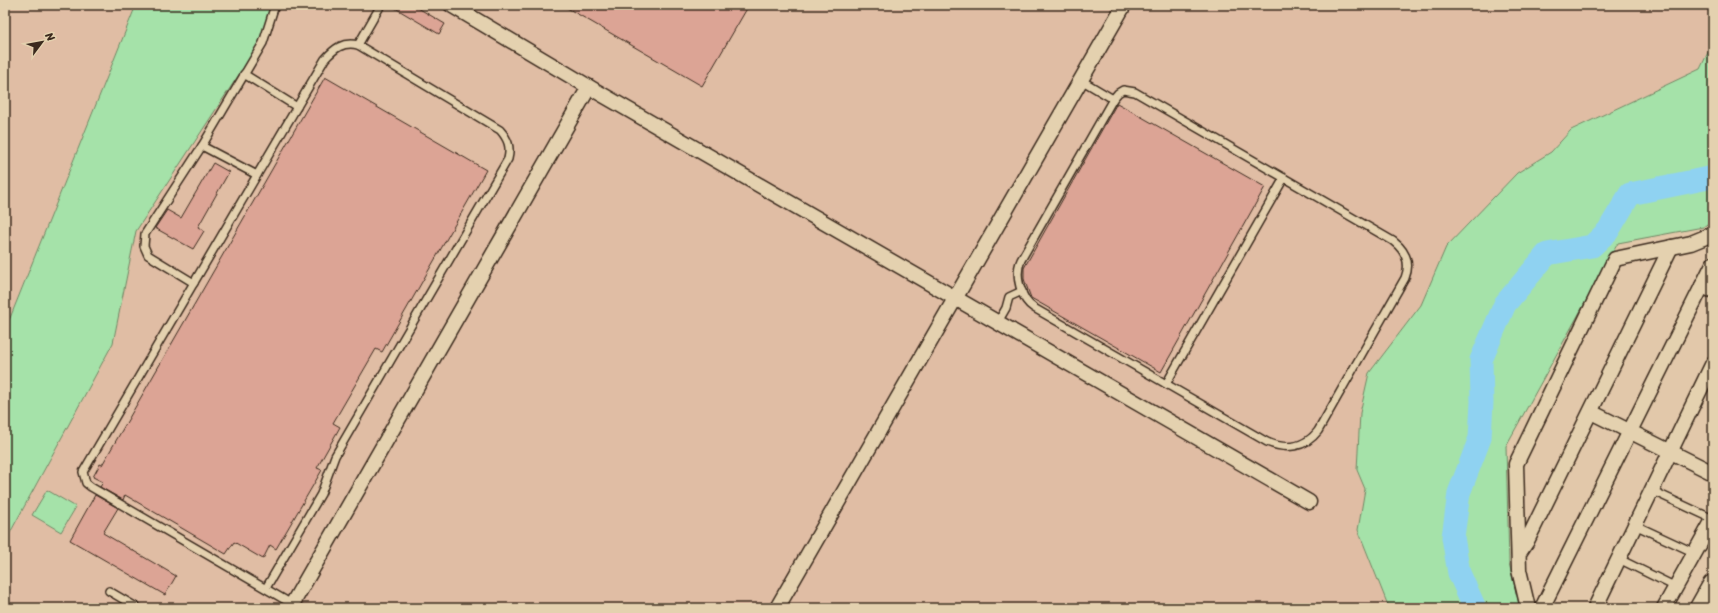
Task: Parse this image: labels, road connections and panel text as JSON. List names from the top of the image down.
{
  "north": "top right"
}
